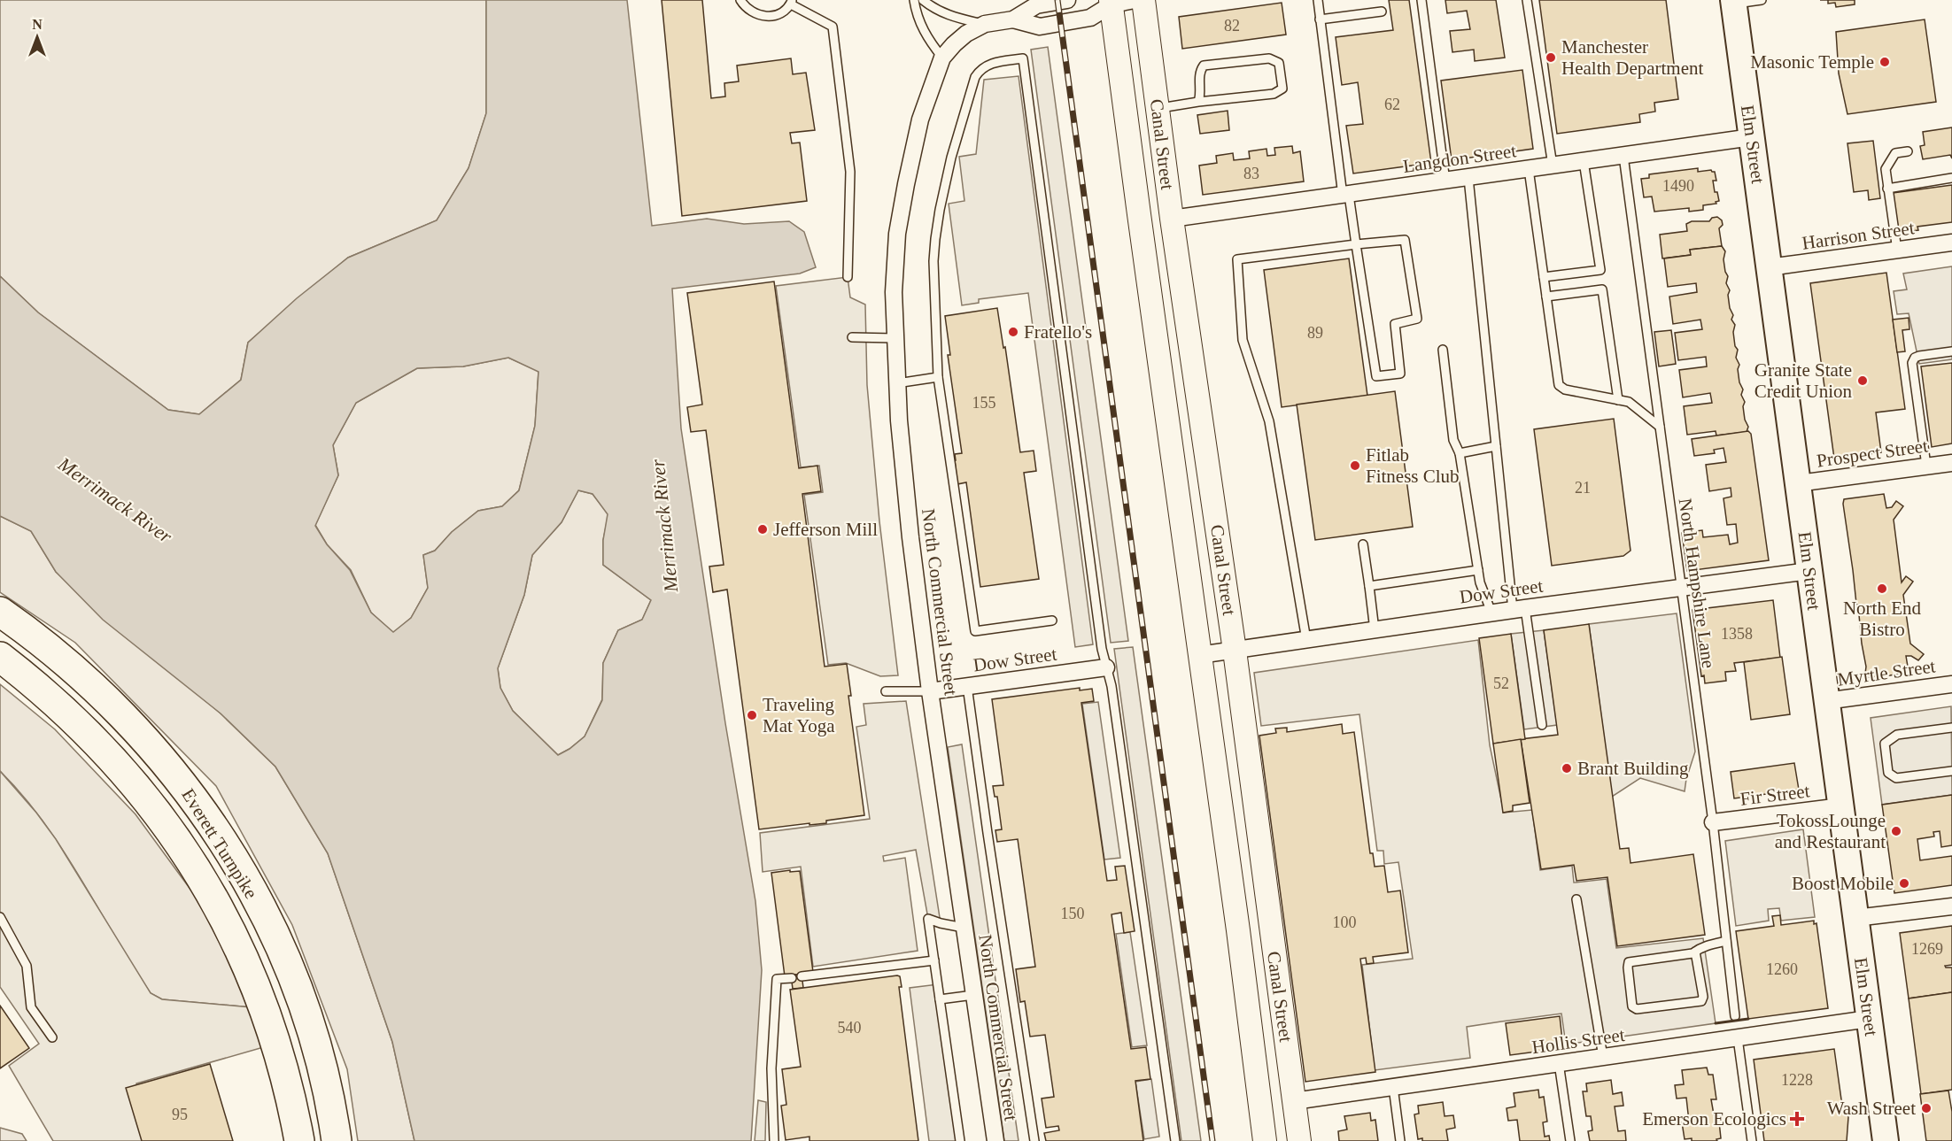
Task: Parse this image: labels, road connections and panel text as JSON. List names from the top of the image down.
{
  "streets": {
    "highway": ["Everett Turnpike"],
    "main road": ["Elm Street"],
    "street": [
      "Canal Street",
      "Langdon Street",
      "Harrison Street",
      "Prospect Street",
      "Dow Street",
      "North Commercial Street",
      "Myrtle Street",
      "Fir Street",
      "Hollis Street"
    ],
    "lane": ["North Hampshire Lane"]
  },
  "crossings": [
    ["Canal Street", "Langdon Street"],
    ["Canal Street", "Dow Street"],
    ["Canal Street", "North Commercial Street"],
    ["Canal Street", "Hollis Street"],
    ["Elm Street", "Langdon Street"],
    ["Elm Street", "Harrison Street"],
    ["Elm Street", "Prospect Street"],
    ["Elm Street", "Dow Street"],
    ["Elm Street", "Myrtle Street"],
    ["Elm Street", "Fir Street"],
    ["Elm Street", "Hollis Street"],
    ["Langdon Street", "North Hampshire Lane"],
    ["North Hampshire Lane", "Dow Street"],
    ["North Hampshire Lane", "Fir Street"],
    ["Dow Street", "North Commercial Street"]
  ],
  "water": ["Merrimack River"],
  "places": {
    "other": [
      "Manchester Health Department",
      "Masonic Temple",
      "Fratello's",
      "Granite State Credit Union",
      "Fitlab Fitness Club",
      "Jefferson Mill",
      "North End Bistro",
      "Traveling Mat Yoga",
      "Brant Building",
      "TokossLounge and Restaurant",
      "Boost Mobile",
      "Wash Street"
    ],
    "health": ["Emerson Ecologics"]
  },
  "house_numbers": [
    "82",
    "62",
    "83",
    "1490",
    "89",
    "155",
    "21",
    "1358",
    "52",
    "150",
    "100",
    "1269",
    "1260",
    "540",
    "1228",
    "95"
  ],
  "north": "top"
}
